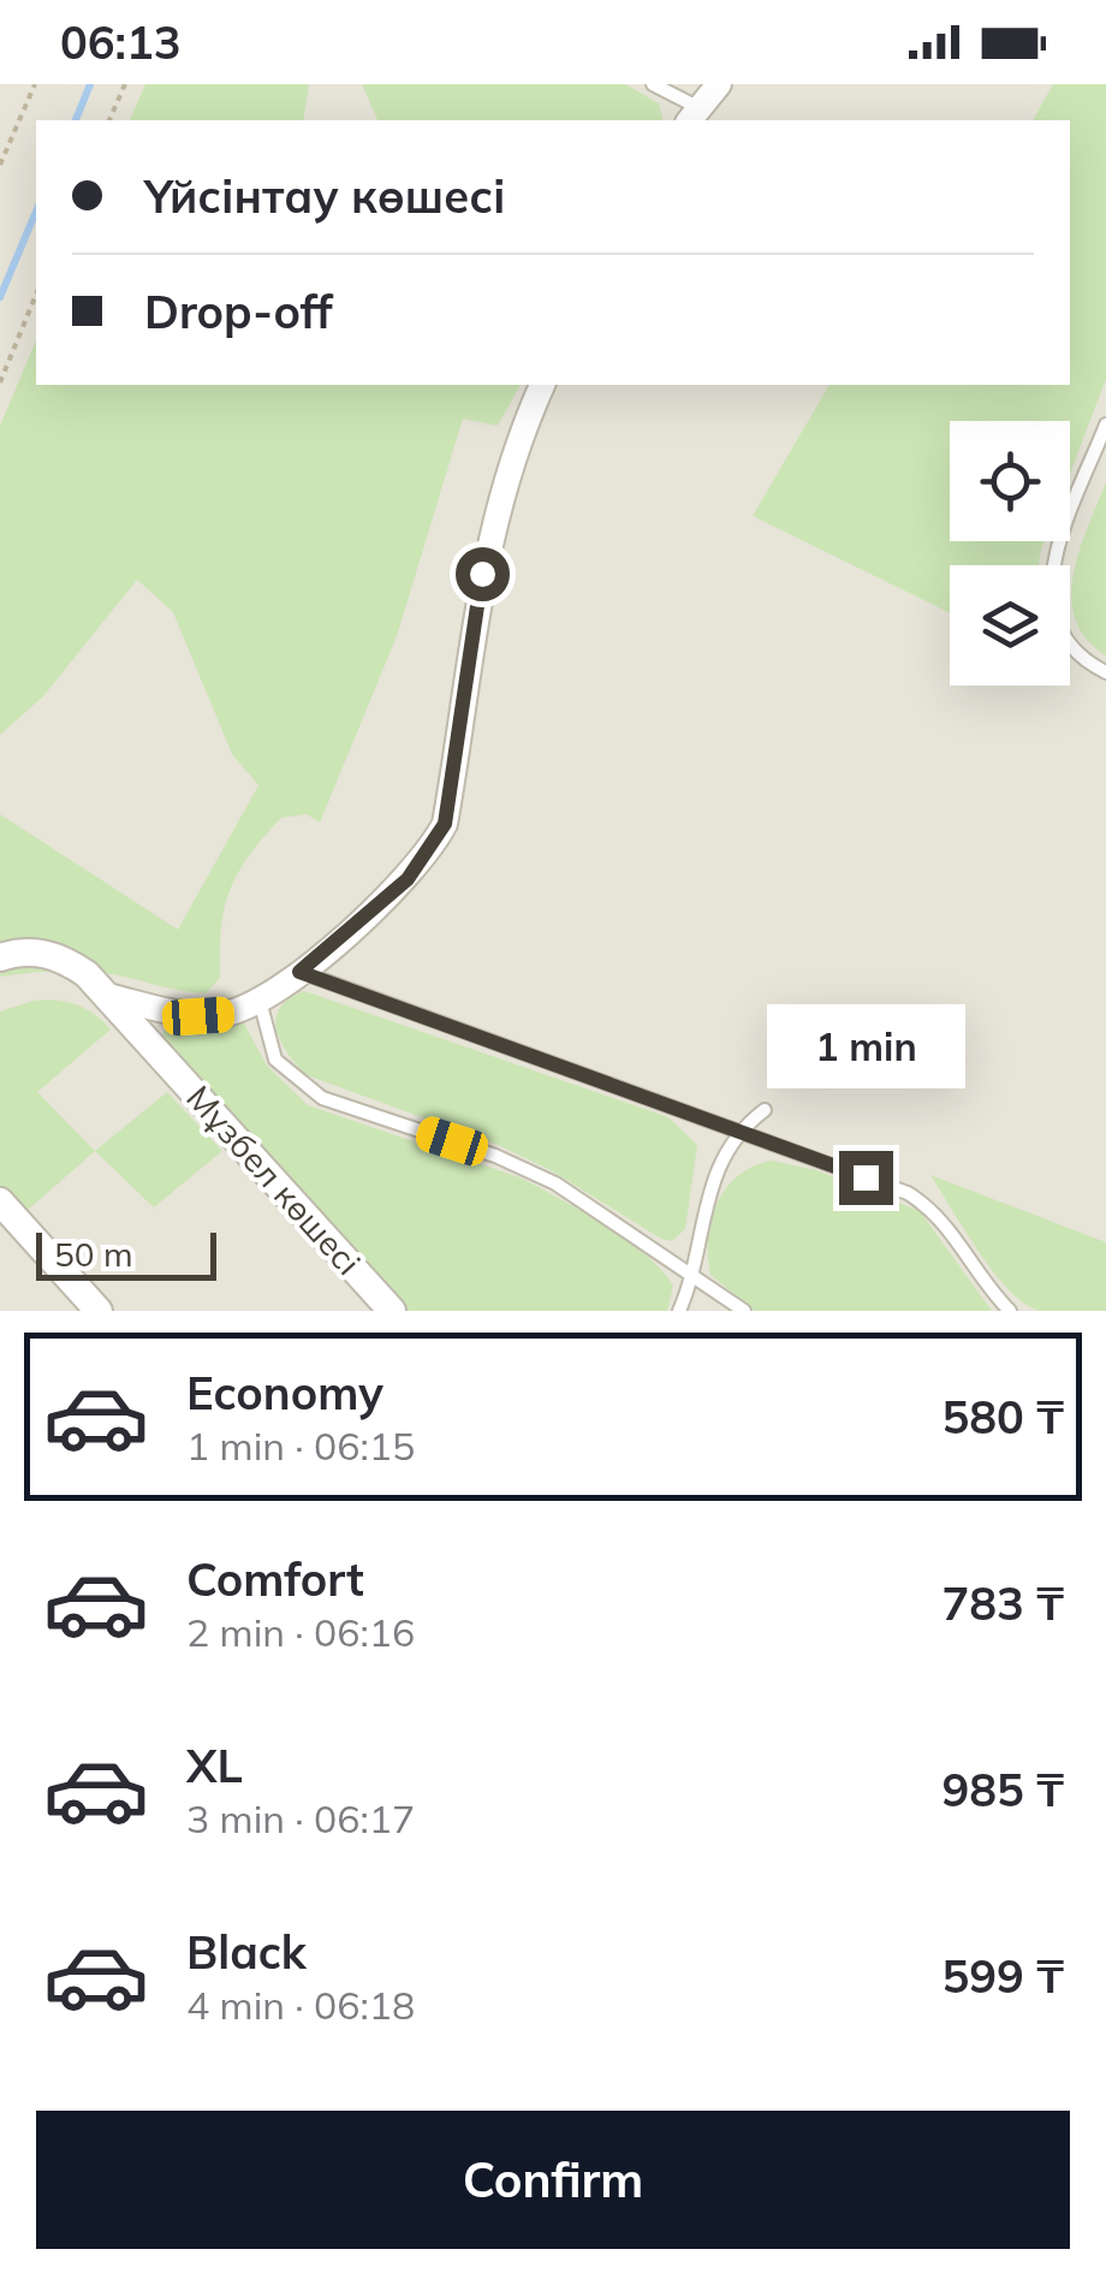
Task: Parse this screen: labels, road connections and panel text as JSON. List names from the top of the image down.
{
  "streets": {
    "street": ["Мұзбел көшесі"]
  },
  "scale_bar": "50 m",
  "page": {
    "status": "06:13",
    "banner": ["Үйсінтау көшесі", "Drop-off"],
    "bubble": "1 min",
    "scale": "50 m",
    "list": [
      {
        "name": "Economy",
        "note": "1 min · 06:15",
        "value": "580 ₸"
      },
      {
        "name": "Comfort",
        "note": "2 min · 06:16",
        "value": "783 ₸"
      },
      {
        "name": "XL",
        "note": "3 min · 06:17",
        "value": "985 ₸"
      },
      {
        "name": "Black",
        "note": "4 min · 06:18",
        "value": "599 ₸"
      }
    ],
    "buttons": "Confirm"
  }
}
